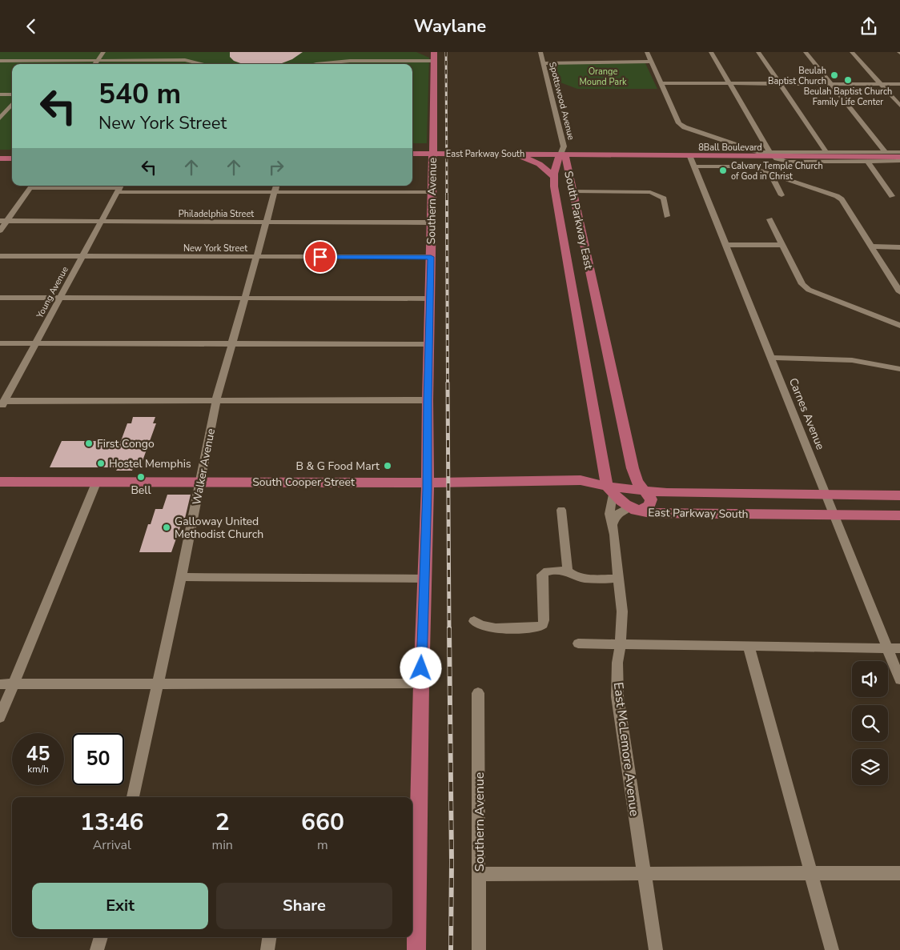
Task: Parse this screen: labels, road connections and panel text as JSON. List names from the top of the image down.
{
  "streets": {
    "main road": [
      "8Ball Boulevard",
      "East Parkway South",
      "Southern Avenue",
      "South Parkway East",
      "South Cooper Street"
    ],
    "street": [
      "Spottswood Avenue",
      "Philadelphia Street",
      "New York Street",
      "Young Avenue",
      "Carnes Avenue",
      "Walker Avenue",
      "East McLemore Avenue"
    ]
  },
  "crossings": [
    ["Spottswood Avenue", "8Ball Boulevard"],
    ["Spottswood Avenue", "East Parkway South"],
    ["Spottswood Avenue", "South Parkway East"],
    ["8Ball Boulevard", "East Parkway South"],
    ["8Ball Boulevard", "South Parkway East"],
    ["8Ball Boulevard", "Carnes Avenue"],
    ["East Parkway South", "South Parkway East"],
    ["East Parkway South", "Carnes Avenue"],
    ["East Parkway South", "South Cooper Street"],
    ["East Parkway South", "East McLemore Avenue"],
    ["Southern Avenue", "Philadelphia Street"],
    ["Southern Avenue", "New York Street"],
    ["Southern Avenue", "South Cooper Street"],
    ["Philadelphia Street", "Young Avenue"],
    ["Philadelphia Street", "Walker Avenue"],
    ["South Parkway East", "South Cooper Street"],
    ["South Parkway East", "East McLemore Avenue"],
    ["New York Street", "Young Avenue"],
    ["New York Street", "Walker Avenue"],
    ["Walker Avenue", "South Cooper Street"],
    ["South Cooper Street", "East McLemore Avenue"]
  ],
  "parks": ["Orange Mound Park"],
  "places": [
    "Beulah Baptist Church",
    "Beulah Baptist Church Family Life Center",
    "Calvary Temple Church of God in Christ",
    "First Congo",
    "Hostel Memphis",
    "B & G Food Mart",
    "Bell",
    "Galloway United Methodist Church"
  ],
  "page": {
    "header": "Waylane",
    "turn": ["540 m", "New York Street"],
    "speed": "45 km/h",
    "limit": "50",
    "eta": [
      "13:46",
      "Arrival",
      "2",
      "min",
      "660",
      "m"
    ],
    "buttons": ["Exit", "Share"]
  }
}
